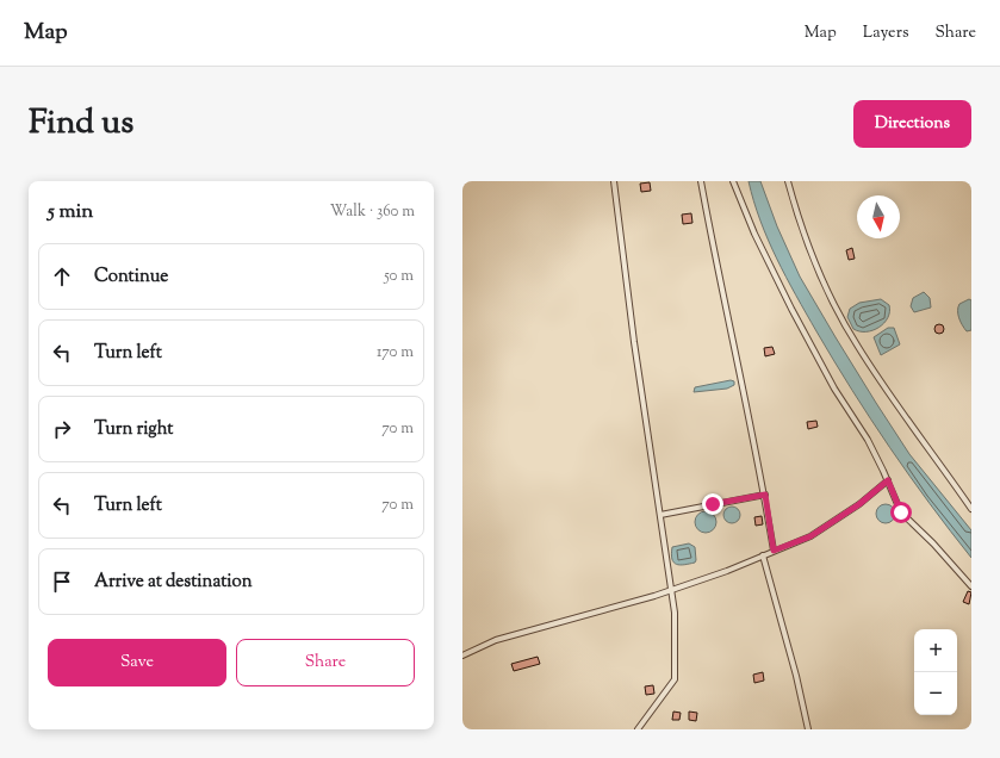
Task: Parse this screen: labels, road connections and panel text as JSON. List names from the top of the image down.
{
  "north": "bottom",
  "page": {
    "header": "Map",
    "nav": ["Map", "Layers", "Share"],
    "title": "Find us",
    "buttons": [
      "Directions",
      ["Save", "Share"]
    ],
    "heading": ["5 min", "Walk · 360 m"],
    "list": [
      ["Continue", "50 m"],
      ["Turn left", "170 m"],
      ["Turn right", "70 m"],
      ["Turn left", "70 m"],
      "Arrive at destination"
    ],
    "map_buttons": ["+", "−"]
  }
}
